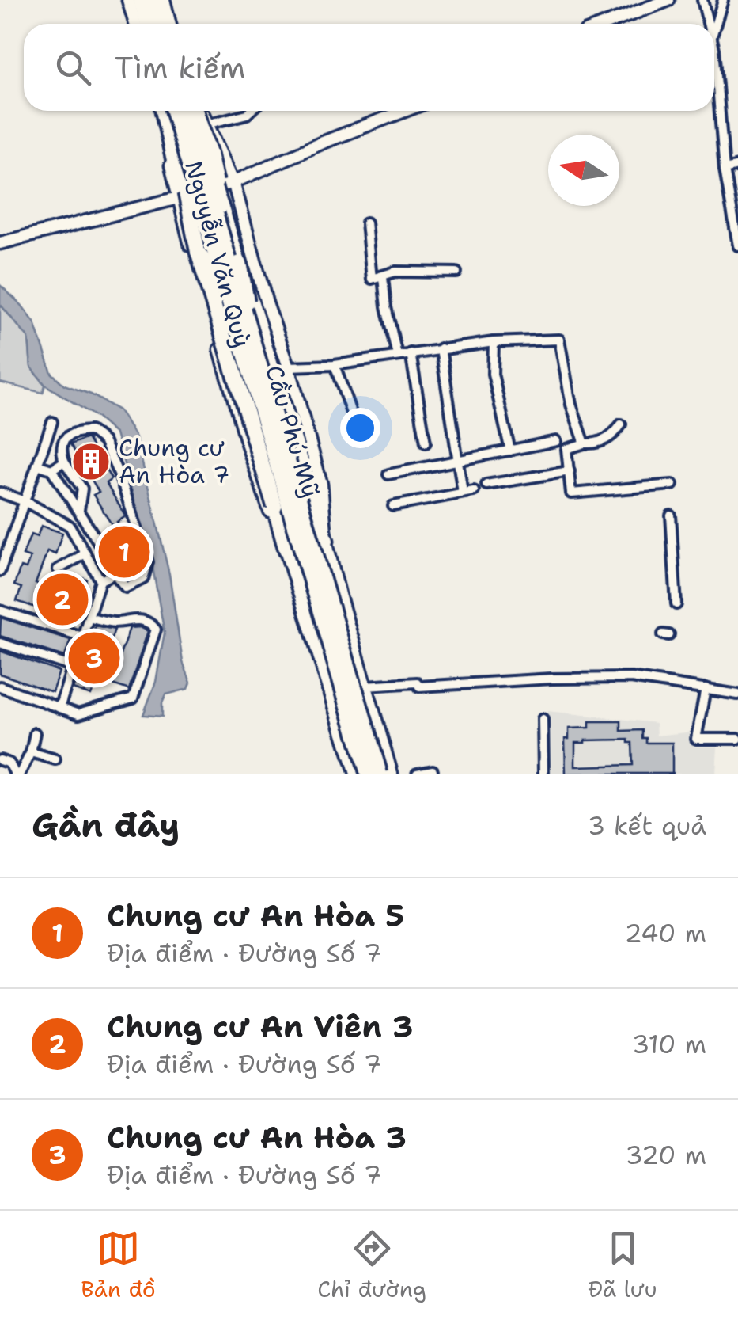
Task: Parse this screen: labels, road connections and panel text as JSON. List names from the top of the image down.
{
  "streets": {
    "main road": ["Nguyễn Văn Quỳ", "Cầu Phú Mỹ"]
  },
  "crossings": [
    ["Nguyễn Văn Quỳ", "Cầu Phú Mỹ"]
  ],
  "places": {
    "building": ["Chung cư An Hòa 7"]
  },
  "north": "left",
  "page": {
    "search": "Tìm kiếm",
    "pins": ["1", "2", "3"],
    "heading": ["Gần đây", "3 kết quả"],
    "list": [
      {
        "mark": "1",
        "name": "Chung cư An Hòa 5",
        "note": "Địa điểm · Đường Số 7",
        "value": "240 m"
      },
      {
        "mark": "2",
        "name": "Chung cư An Viên 3",
        "note": "Địa điểm · Đường Số 7",
        "value": "310 m"
      },
      {
        "mark": "3",
        "name": "Chung cư An Hòa 3",
        "note": "Địa điểm · Đường Số 7",
        "value": "320 m"
      }
    ],
    "nav": ["Bản đồ", "Chỉ đường", "Đã lưu"]
  }
}
